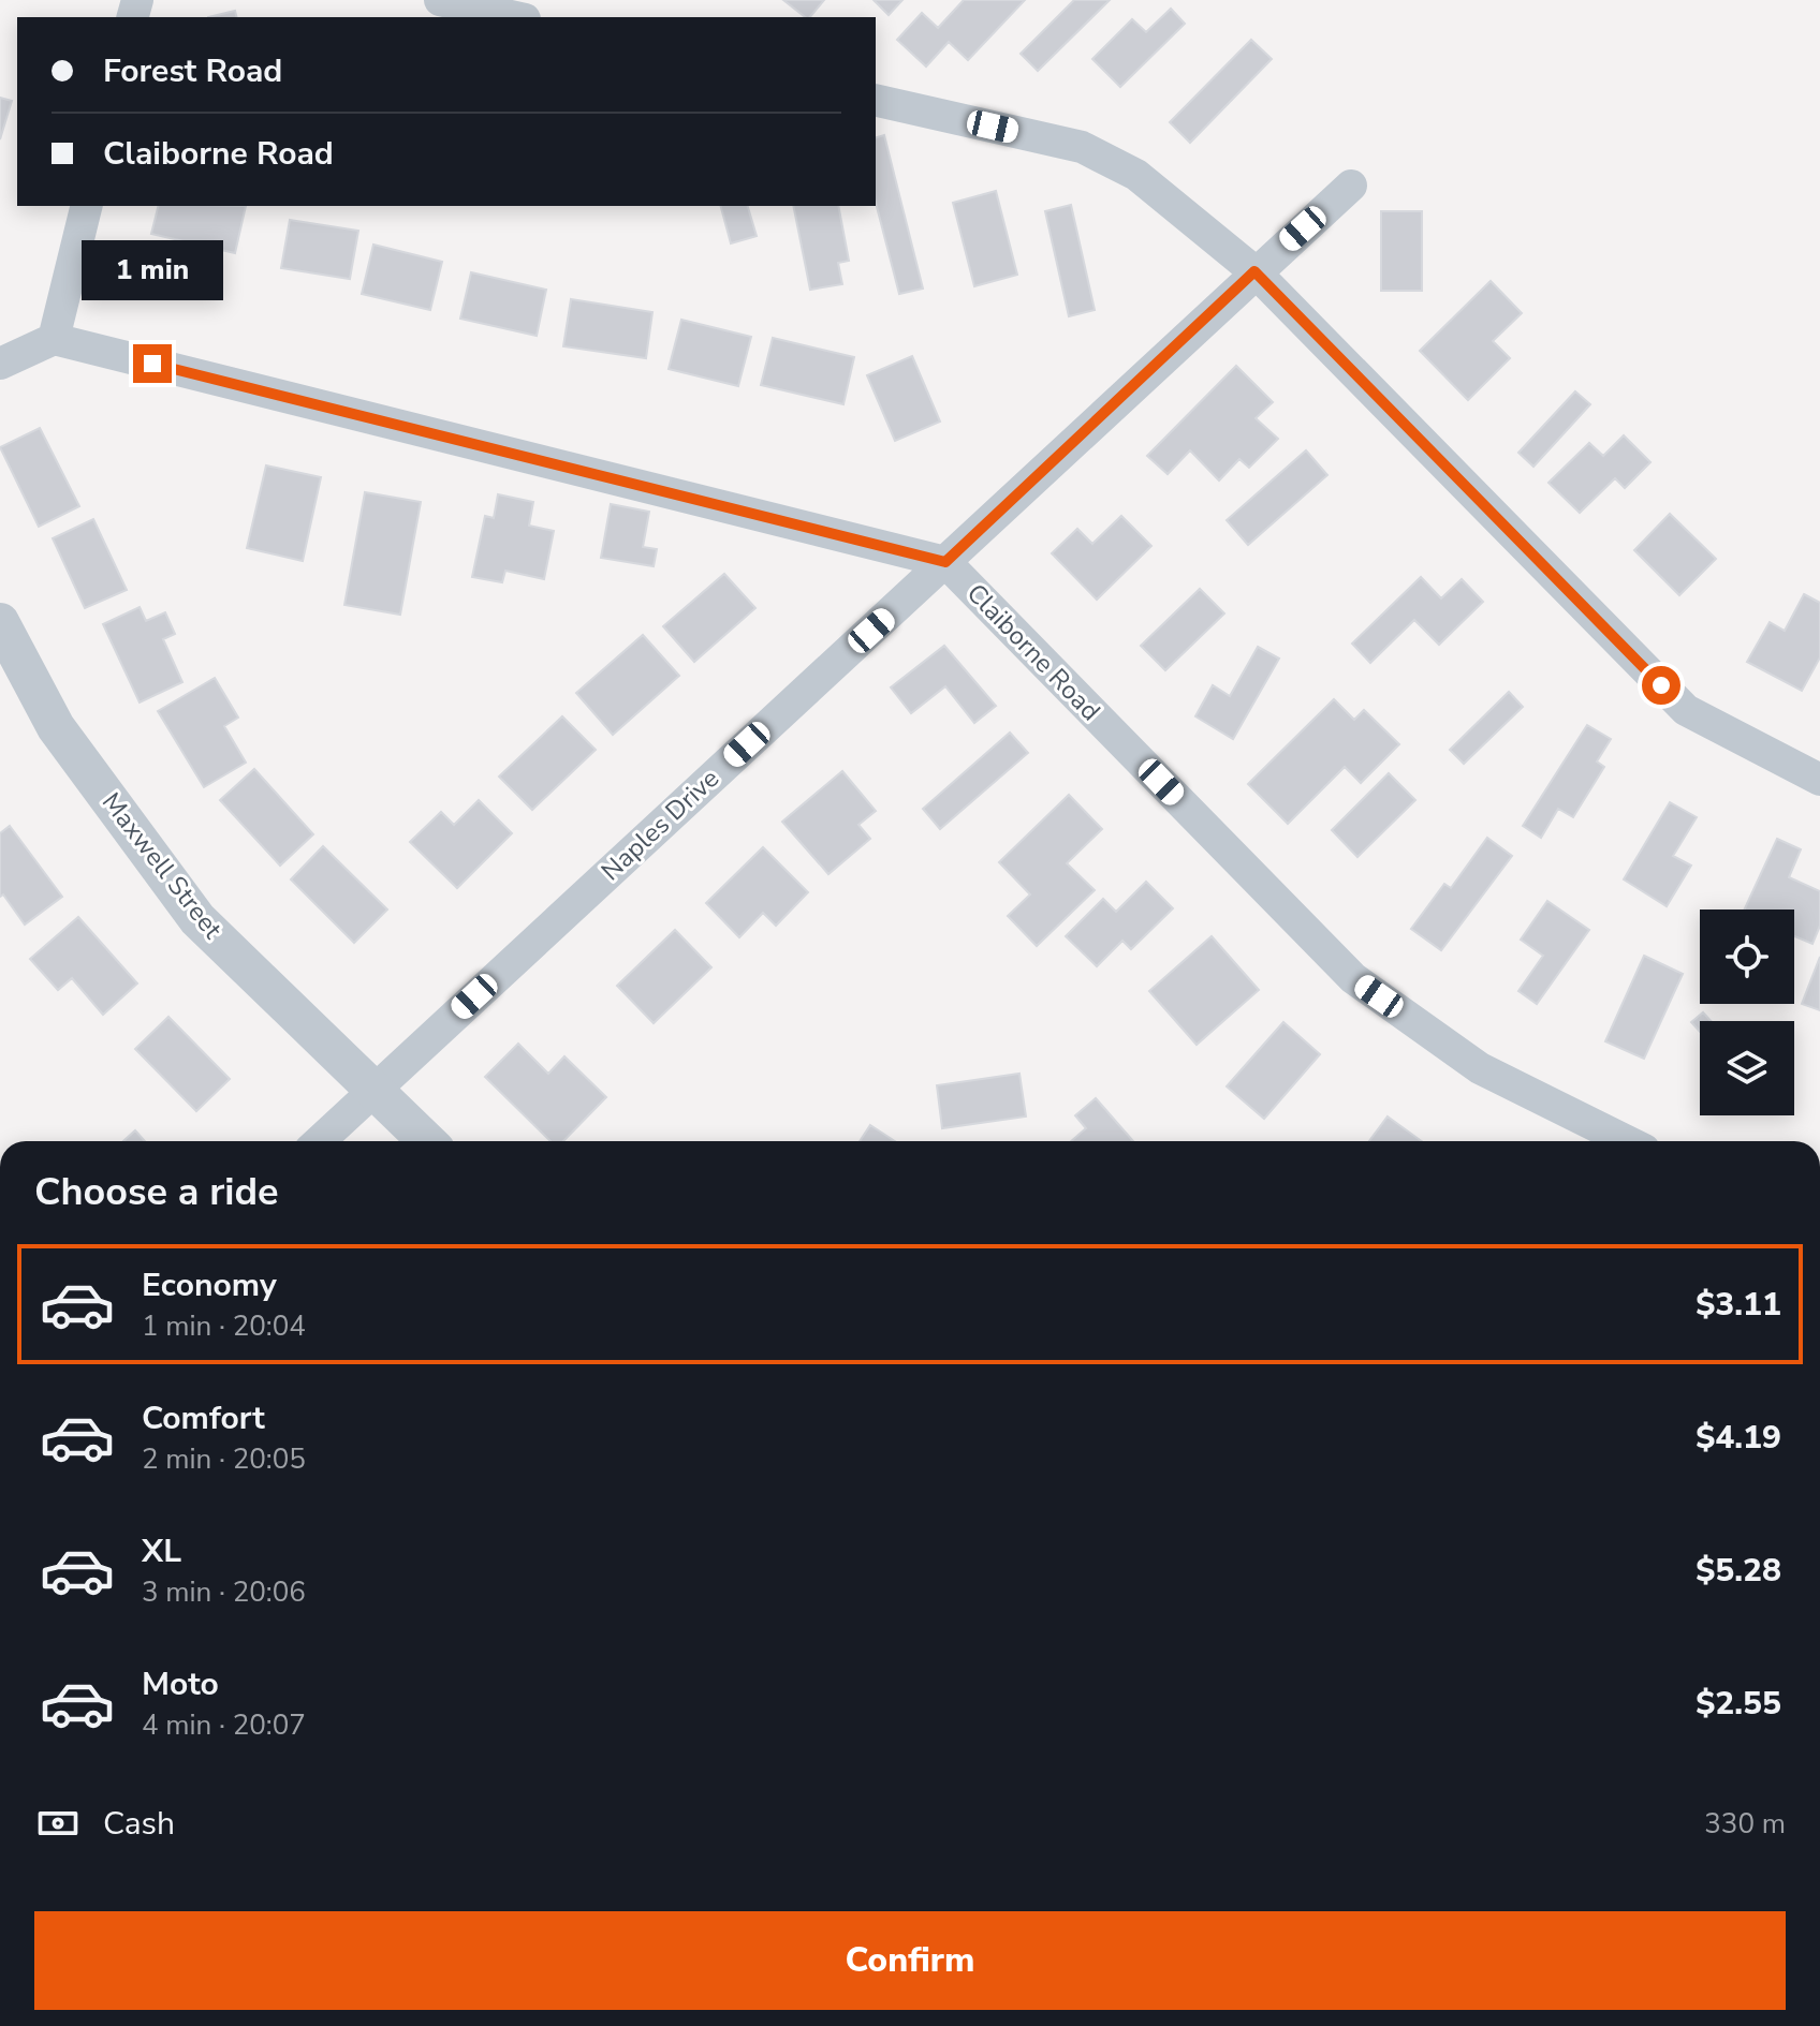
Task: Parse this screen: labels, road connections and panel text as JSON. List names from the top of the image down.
{
  "streets": {
    "street": ["Claiborne Road", "Naples Drive", "Maxwell Street"]
  },
  "crossings": [
    ["Claiborne Road", "Naples Drive"],
    ["Naples Drive", "Maxwell Street"]
  ],
  "page": {
    "banner": ["Forest Road", "Claiborne Road"],
    "bubble": "1 min",
    "heading": "Choose a ride",
    "list": [
      {
        "name": "Economy",
        "note": "1 min · 20:04",
        "value": "$3.11"
      },
      {
        "name": "Comfort",
        "note": "2 min · 20:05",
        "value": "$4.19"
      },
      {
        "name": "XL",
        "note": "3 min · 20:06",
        "value": "$5.28"
      },
      {
        "name": "Moto",
        "note": "4 min · 20:07",
        "value": "$2.55"
      }
    ],
    "pay": ["Cash", "330 m"],
    "buttons": "Confirm"
  }
}
